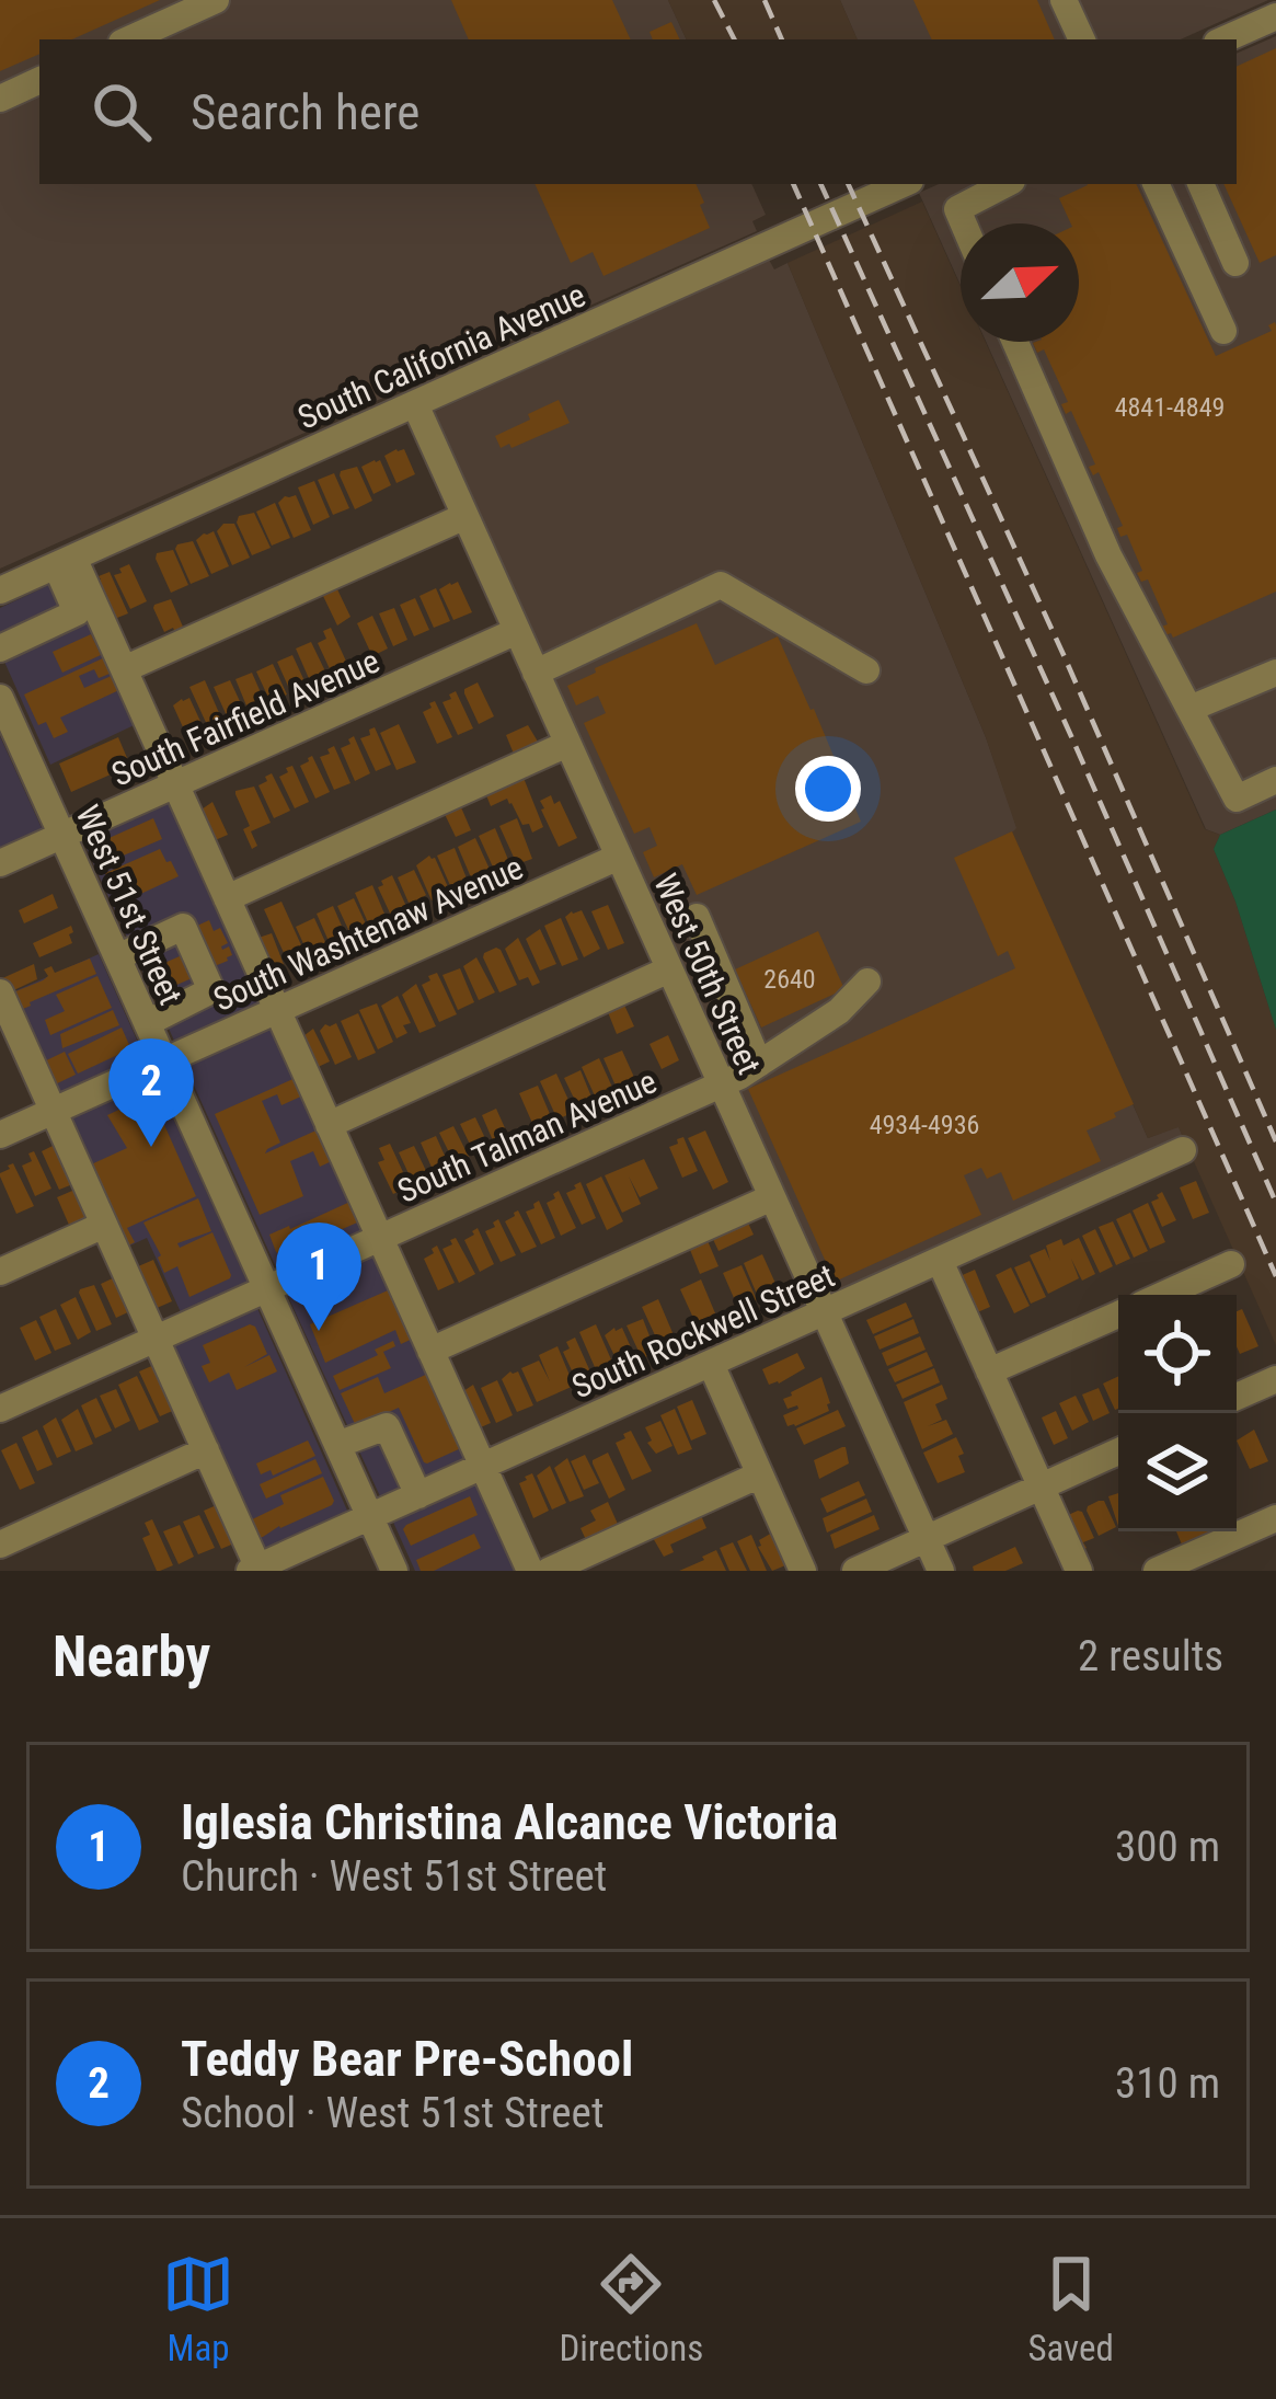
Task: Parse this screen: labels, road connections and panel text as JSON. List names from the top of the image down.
{
  "streets": {
    "street": [
      "South California Avenue",
      "South Fairfield Avenue",
      "West 51st Street",
      "South Washtenaw Avenue",
      "West 50th Street",
      "South Talman Avenue",
      "South Rockwell Street"
    ]
  },
  "crossings": [
    ["South California Avenue", "West 50th Street"],
    ["South Fairfield Avenue", "West 51st Street"],
    ["South Fairfield Avenue", "West 50th Street"],
    ["West 51st Street", "South Washtenaw Avenue"],
    ["West 51st Street", "South Talman Avenue"],
    ["West 51st Street", "South Rockwell Street"],
    ["South Washtenaw Avenue", "West 50th Street"],
    ["West 50th Street", "South Talman Avenue"],
    ["West 50th Street", "South Rockwell Street"]
  ],
  "house_numbers": ["4841-4849", "2640", "4934-4936"],
  "north": "top right",
  "page": {
    "search": "Search here",
    "pins": ["2", "1"],
    "heading": ["Nearby", "2 results"],
    "list": [
      {
        "mark": "1",
        "name": "Iglesia Christina Alcance Victoria",
        "note": "Church · West 51st Street",
        "value": "300 m"
      },
      {
        "mark": "2",
        "name": "Teddy Bear Pre-School",
        "note": "School · West 51st Street",
        "value": "310 m"
      }
    ],
    "nav": ["Map", "Directions", "Saved"]
  }
}
